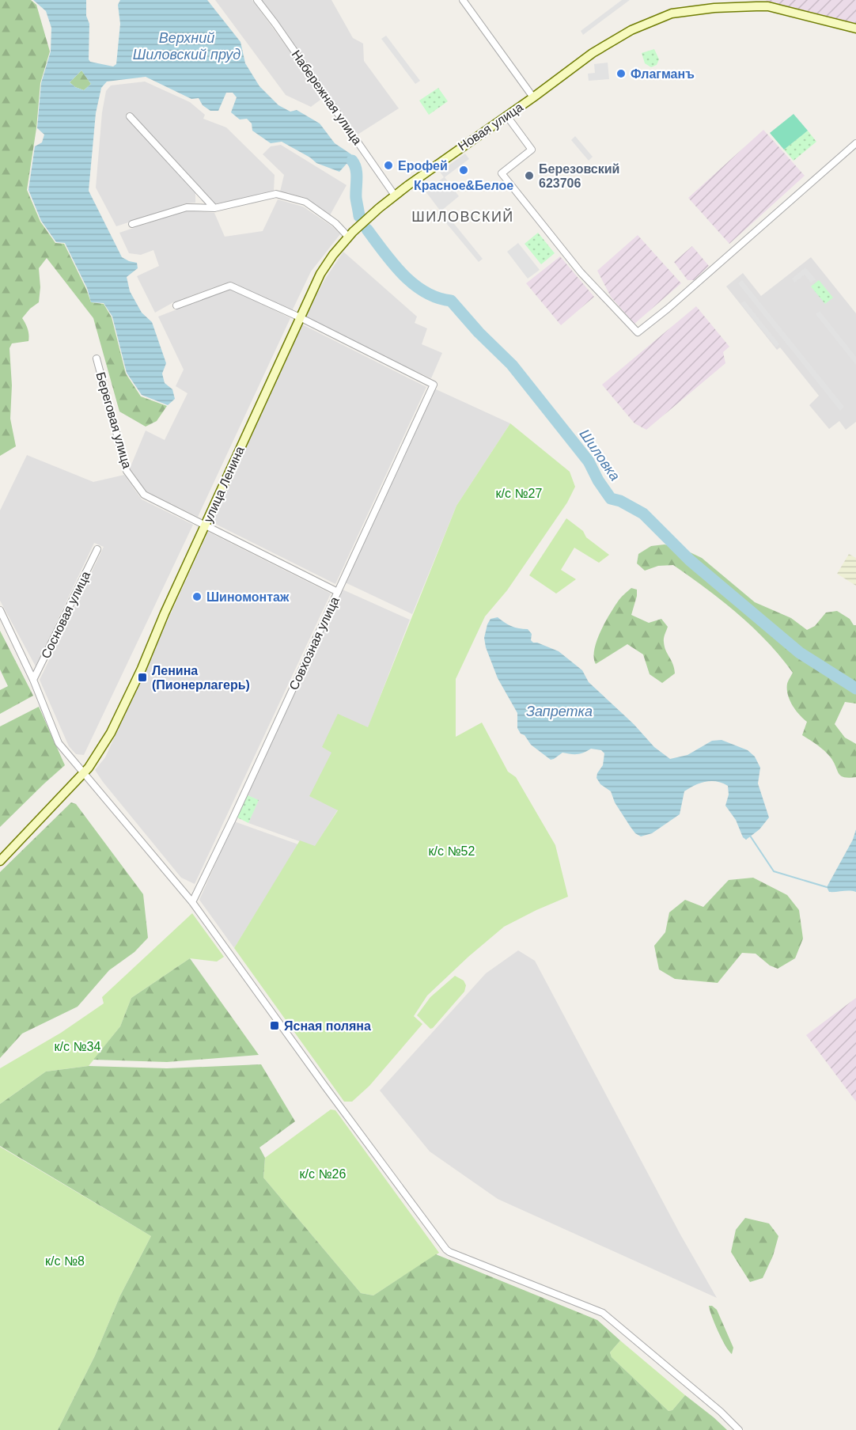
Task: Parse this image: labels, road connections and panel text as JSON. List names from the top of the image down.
{
  "streets": {
    "street": [
      "Набережная улица",
      "Новая улица",
      "Береговая улица",
      "улица Ленина",
      "Сосновая улица",
      "Совхозная улица"
    ]
  },
  "crossings": [
    ["Набережная улица", "Новая улица"],
    ["Новая улица", "улица Ленина"],
    ["Береговая улица", "улица Ленина"],
    ["Береговая улица", "Совхозная улица"],
    ["улица Ленина", "Совхозная улица"]
  ],
  "districts": ["ШИЛОВСКИЙ"],
  "water": ["Верхний Шиловский пруд", "Шиловка", "Запретка"],
  "parks": [
    "к/с №27",
    "к/с №52",
    "к/с №34",
    "к/с №26",
    "к/с №8"
  ],
  "places": {
    "other": [
      "Флагманъ",
      "Ерофей",
      "Красное&Белое",
      "Березовский 623706",
      "Шиномонтаж"
    ],
    "transit": ["Ленина (Пионерлагерь)", "Ясная поляна"]
  }
}
